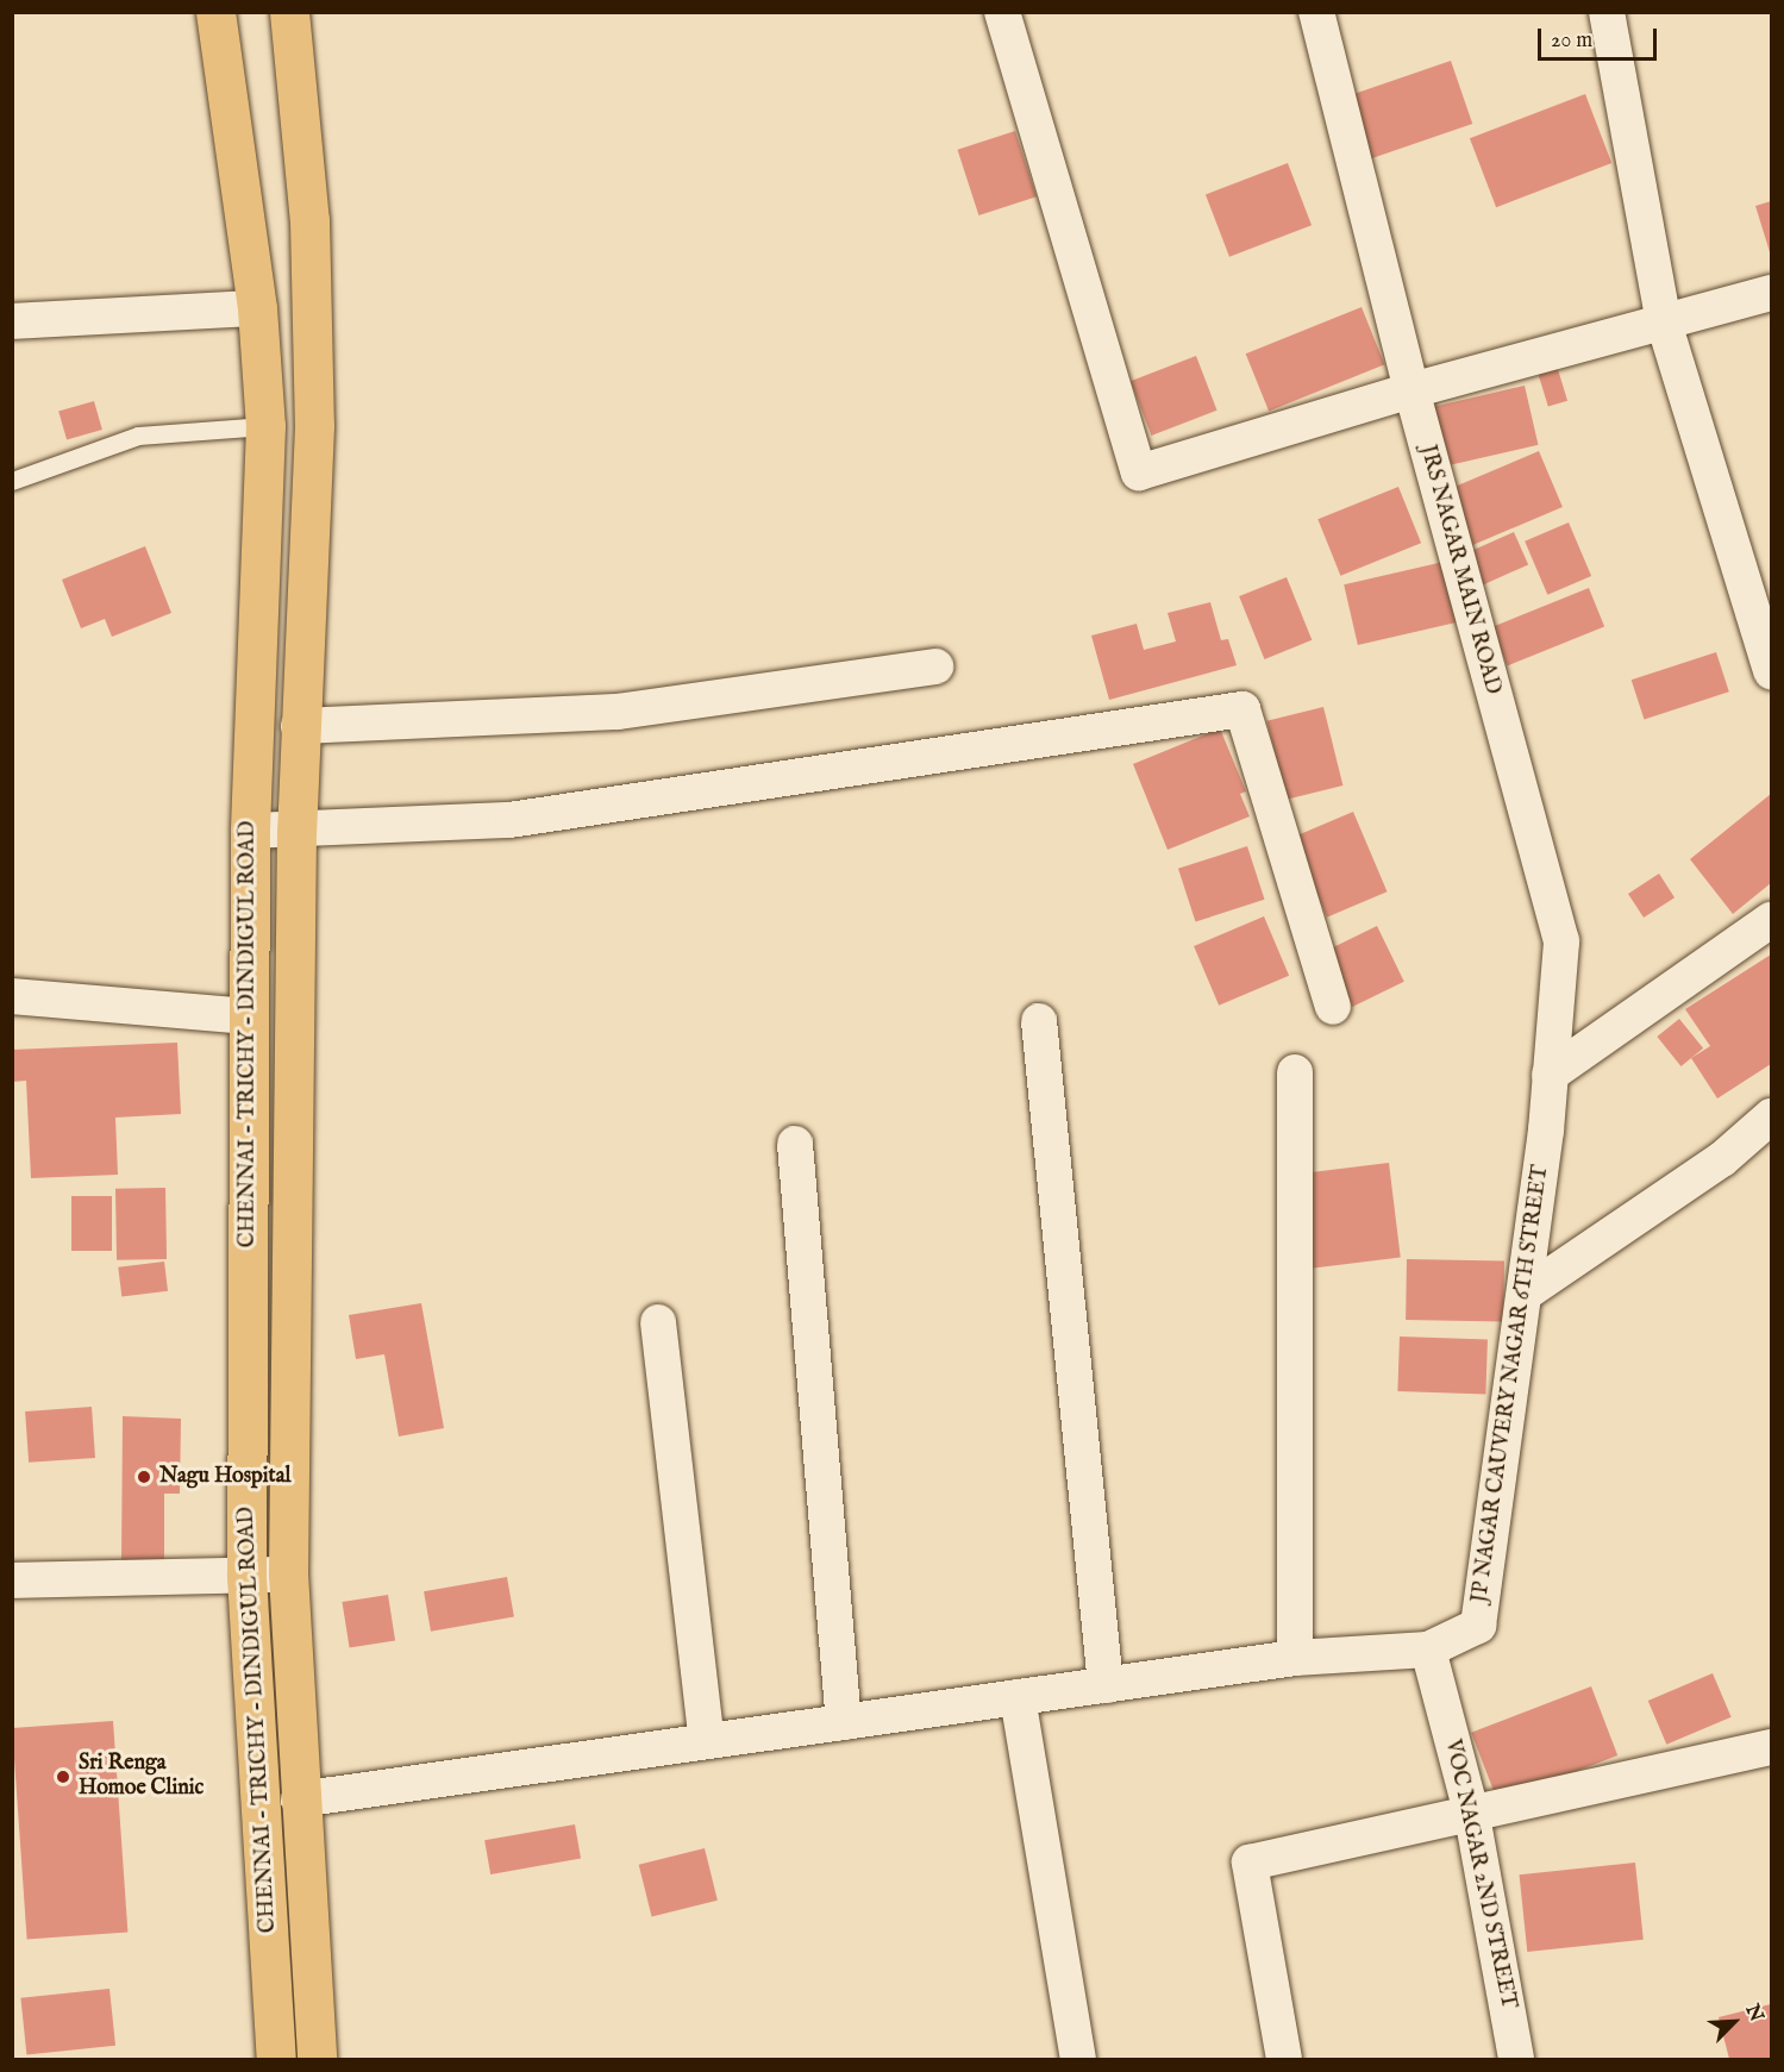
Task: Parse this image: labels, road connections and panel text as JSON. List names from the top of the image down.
{
  "streets": {
    "highway": ["CHENNAI - TRICHY - DINDIGUL ROAD"],
    "street": ["JRS NAGAR MAIN ROAD", "JP NAGAR CAUVERY NAGAR 6TH STREET", "VOC NAGAR 2ND STREET"]
  },
  "crossings": [
    ["JRS NAGAR MAIN ROAD", "JP NAGAR CAUVERY NAGAR 6TH STREET"],
    ["JP NAGAR CAUVERY NAGAR 6TH STREET", "VOC NAGAR 2ND STREET"]
  ],
  "places": ["Nagu Hospital", "Sri Renga Homoe Clinic"],
  "scale_bar": "20 m",
  "north": "top right"
}
